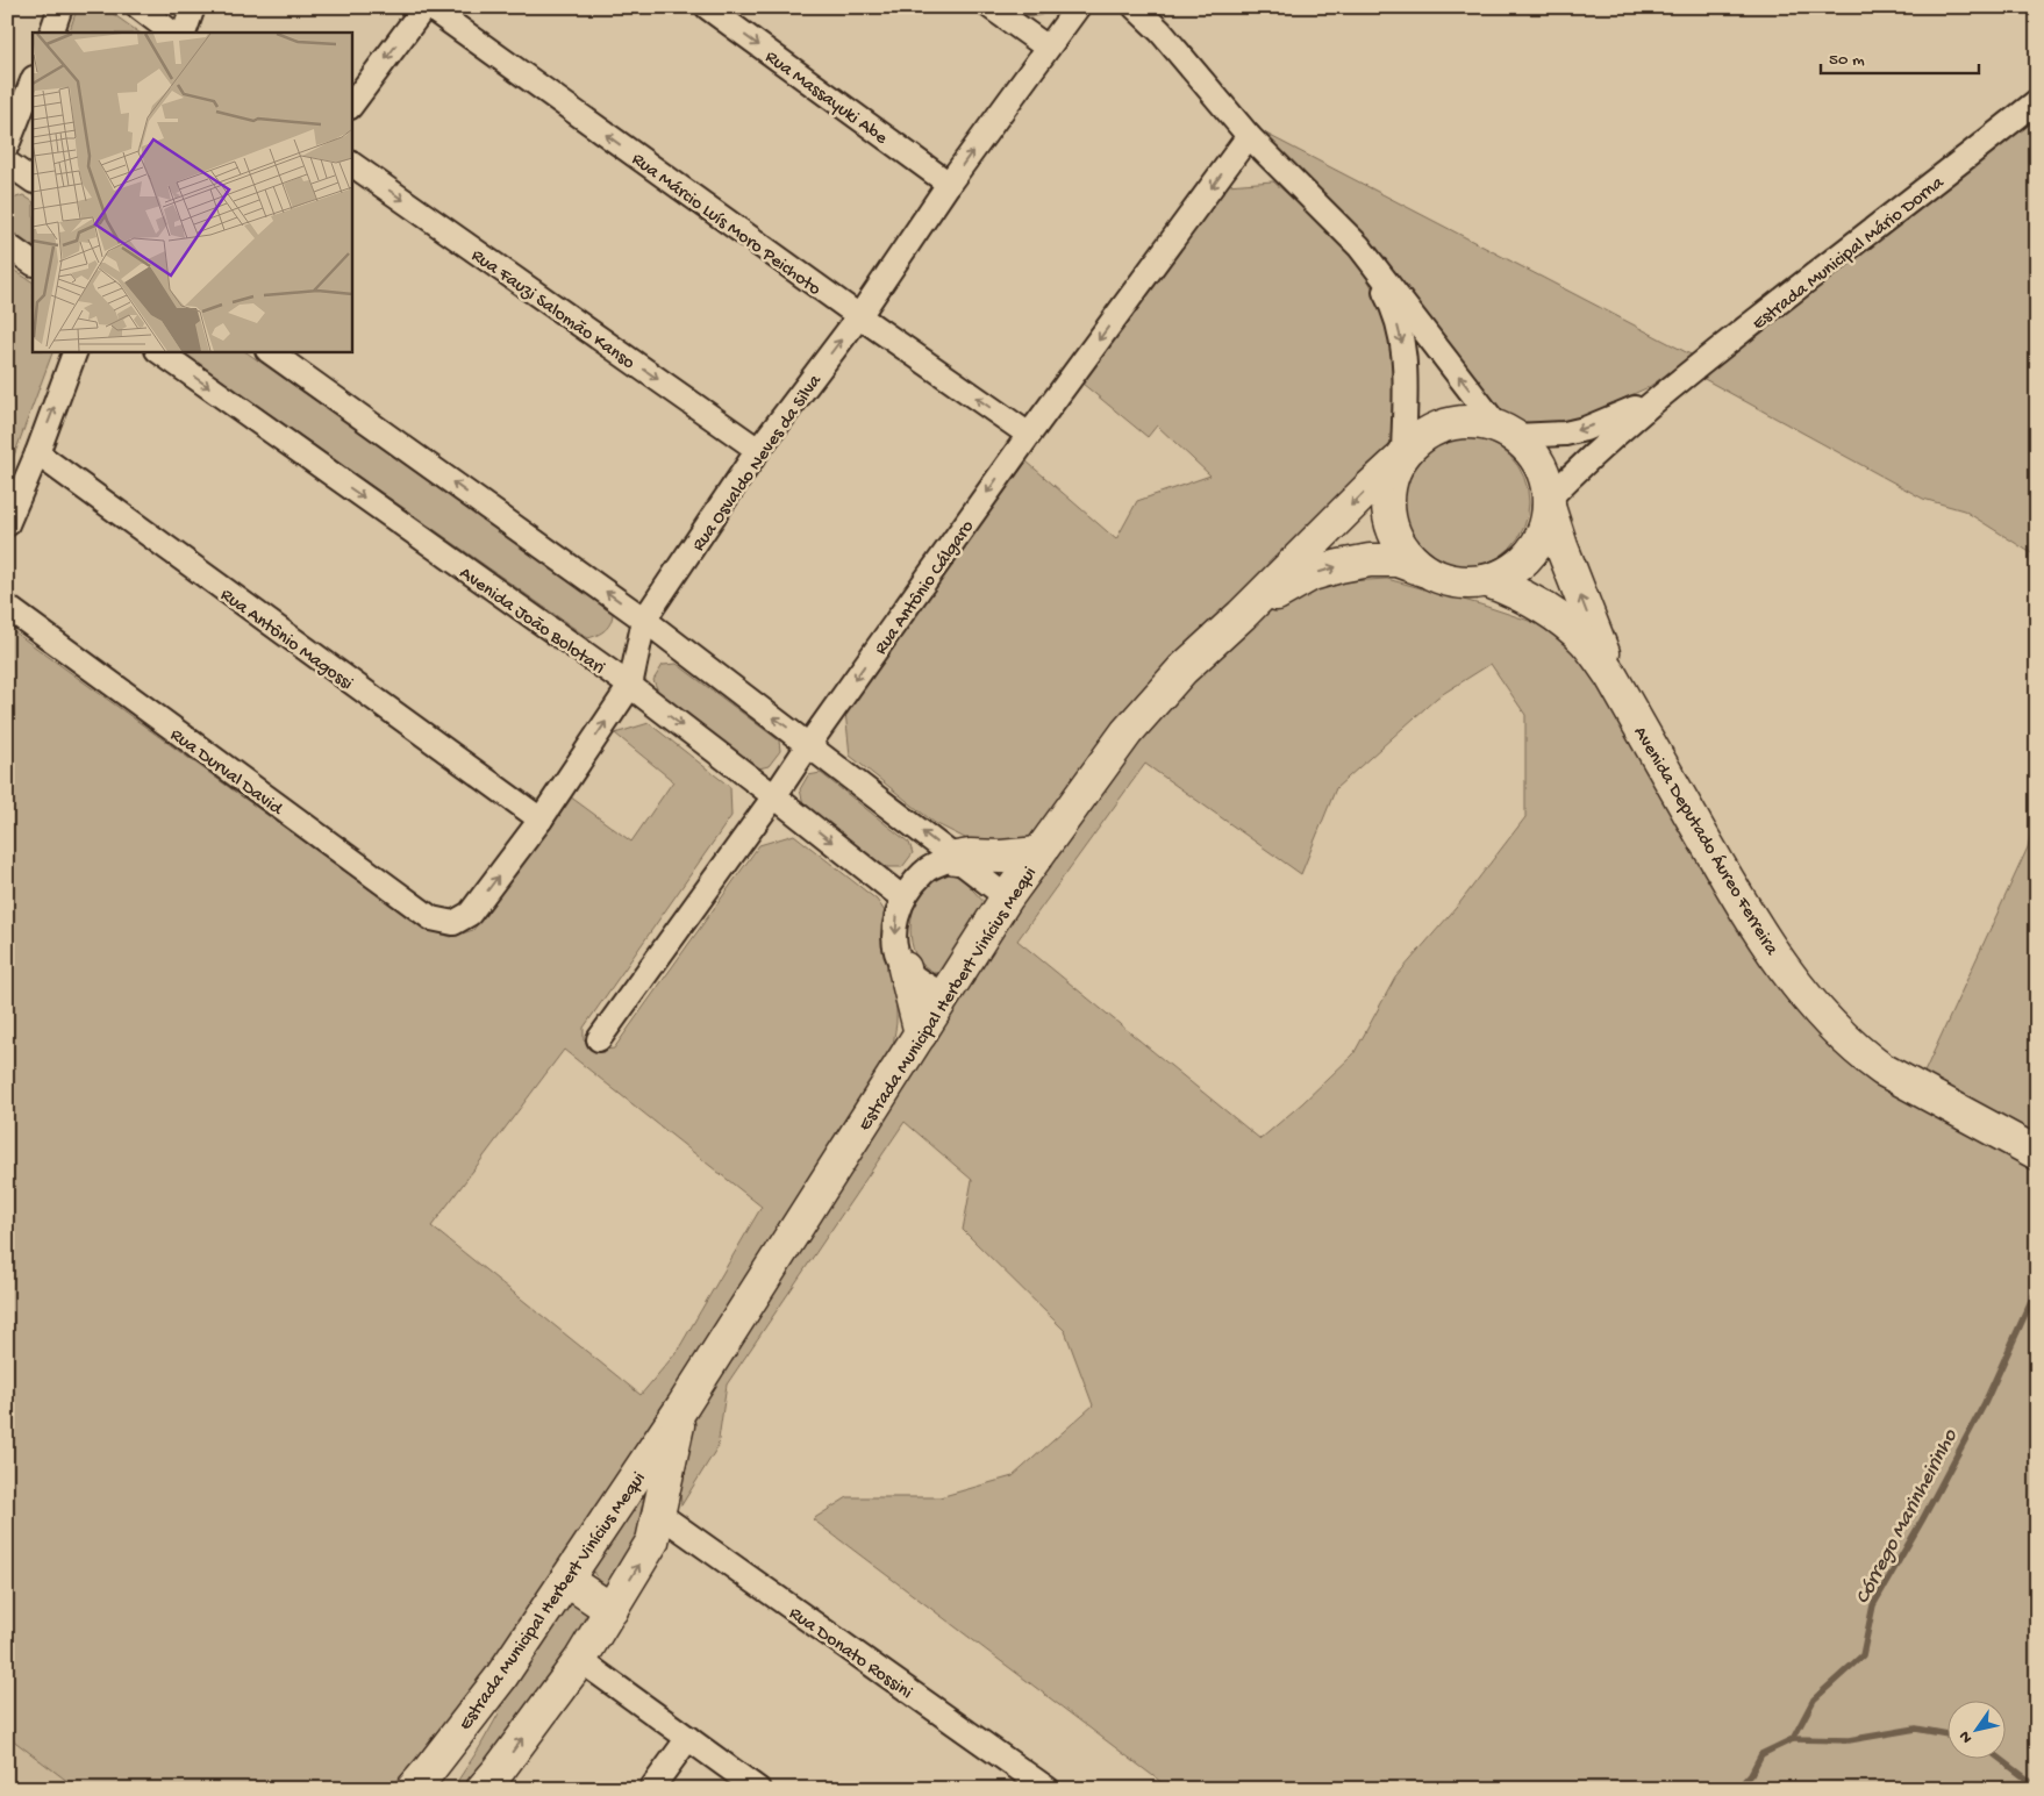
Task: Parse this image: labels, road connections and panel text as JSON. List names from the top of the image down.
{
  "streets": {
    "main road": ["Avenida Deputado Áureo Ferreira", "Estrada Municipal Herbert Vinícius Mequi"],
    "street": [
      "Rua Massayuki Abe",
      "Rua Márcio Luís Moro Peichoto",
      "Estrada Municipal Mário Dorna",
      "Rua Fauzi Salomão Kanso",
      "Rua Osvaldo Neves da Silva",
      "Rua Antônio Cálgaro",
      "Avenida João Bolotari",
      "Rua Antônio Magossi",
      "Rua Durval David",
      "Rua Donato Rossini"
    ]
  },
  "crossings": [
    ["Rua Massayuki Abe", "Rua Osvaldo Neves da Silva"],
    ["Rua Márcio Luís Moro Peichoto", "Rua Osvaldo Neves da Silva"],
    ["Rua Márcio Luís Moro Peichoto", "Rua Antônio Cálgaro"],
    ["Rua Fauzi Salomão Kanso", "Rua Osvaldo Neves da Silva"],
    ["Rua Osvaldo Neves da Silva", "Avenida João Bolotari"],
    ["Rua Osvaldo Neves da Silva", "Rua Antônio Magossi"],
    ["Rua Osvaldo Neves da Silva", "Rua Durval David"],
    ["Rua Antônio Cálgaro", "Avenida João Bolotari"],
    ["Avenida Deputado Áureo Ferreira", "Estrada Municipal Herbert Vinícius Mequi"],
    ["Estrada Municipal Herbert Vinícius Mequi", "Rua Donato Rossini"]
  ],
  "one_way": [
    "Rua Massayuki Abe",
    "Rua Márcio Luís Moro Peichoto",
    "Rua Osvaldo Neves da Silva",
    "Rua Antônio Cálgaro"
  ],
  "water": ["Córrego Marinheirinho"],
  "scale_bar": "50 m",
  "north": "bottom left"
}
